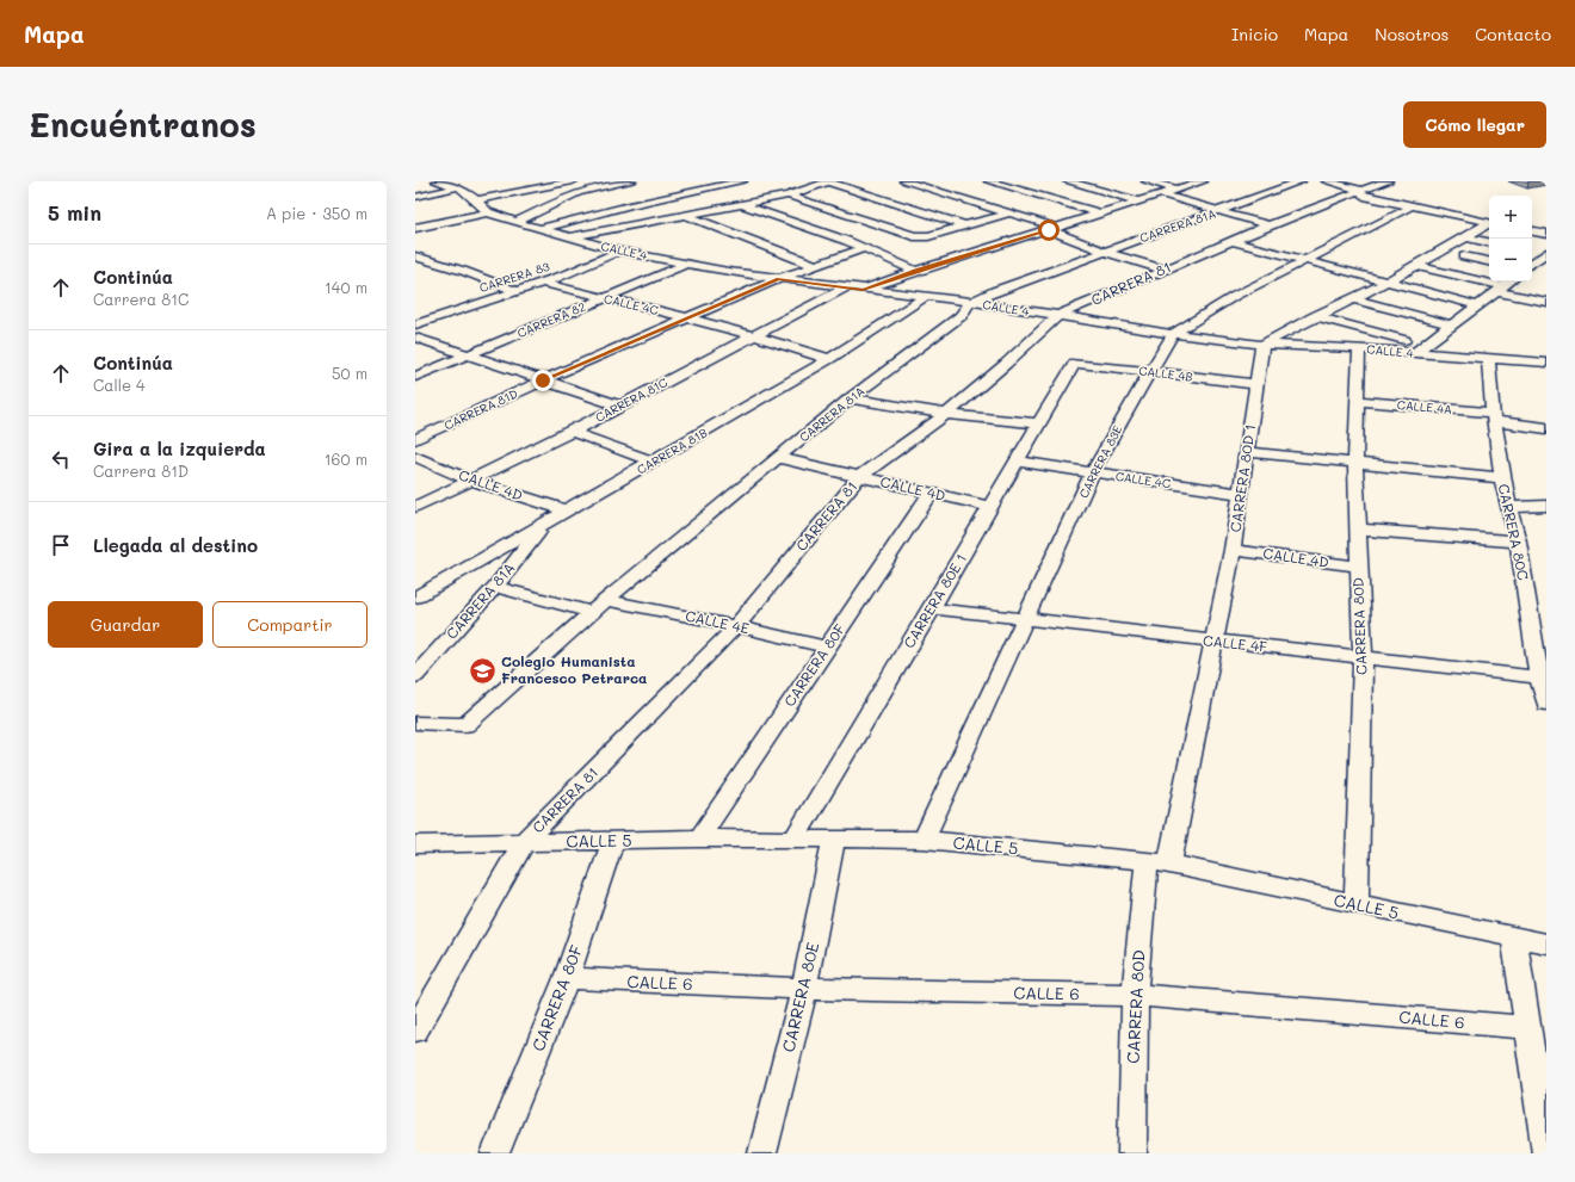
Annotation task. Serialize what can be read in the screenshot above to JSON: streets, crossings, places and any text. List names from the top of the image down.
{
  "streets": {
    "street": [
      "CARRERA 81A",
      "CALLE 4",
      "CARRERA 83",
      "CARRERA 81",
      "CALLE 4C",
      "CARRERA 82",
      "CALLE 4B",
      "CARRERA 81C",
      "CALLE 4A",
      "CARRERA 81D",
      "CARRERA 81B",
      "CARRERA 83E",
      "CARRERA 80D 1",
      "CALLE 4D",
      "CARRERA 80C",
      "CARRERA 80E 1",
      "CALLE 4E",
      "CARRERA 80D",
      "CALLE 4F",
      "CARRERA 80F",
      "CALLE 5",
      "CALLE 6",
      "CARRERA 80E"
    ]
  },
  "crossings": [
    ["CARRERA 81A", "CALLE 4"],
    ["CARRERA 81A", "CARRERA 81B"],
    ["CARRERA 81A", "CALLE 4D"],
    ["CARRERA 81A", "CALLE 4E"],
    ["CALLE 4", "CARRERA 83"],
    ["CALLE 4", "CARRERA 81"],
    ["CALLE 4", "CARRERA 82"],
    ["CALLE 4", "CARRERA 81C"],
    ["CALLE 4", "CARRERA 81D"],
    ["CALLE 4", "CARRERA 81B"],
    ["CALLE 4", "CARRERA 83E"],
    ["CALLE 4", "CARRERA 80D 1"],
    ["CALLE 4", "CARRERA 80C"],
    ["CALLE 4", "CARRERA 80D"],
    ["CARRERA 83", "CALLE 4C"],
    ["CARRERA 81", "CALLE 4D"],
    ["CARRERA 81", "CALLE 4E"],
    ["CARRERA 81", "CALLE 5"],
    ["CALLE 4C", "CARRERA 82"],
    ["CALLE 4C", "CARRERA 81C"],
    ["CALLE 4C", "CARRERA 81D"],
    ["CALLE 4C", "CARRERA 81B"],
    ["CALLE 4C", "CARRERA 83E"],
    ["CALLE 4C", "CARRERA 80D 1"],
    ["CALLE 4C", "CARRERA 80E 1"],
    ["CALLE 4B", "CARRERA 83E"],
    ["CALLE 4B", "CARRERA 80D 1"],
    ["CALLE 4B", "CARRERA 80E 1"],
    ["CARRERA 81C", "CALLE 4D"],
    ["CALLE 4A", "CARRERA 80C"],
    ["CALLE 4A", "CARRERA 80D"],
    ["CARRERA 81B", "CALLE 4D"],
    ["CARRERA 83E", "CALLE 4F"],
    ["CARRERA 83E", "CALLE 5"],
    ["CARRERA 80D 1", "CALLE 4D"],
    ["CARRERA 80D 1", "CARRERA 80D"],
    ["CARRERA 80D 1", "CALLE 4F"],
    ["CARRERA 80D 1", "CALLE 5"],
    ["CALLE 4D", "CARRERA 80E 1"],
    ["CALLE 4D", "CARRERA 80D"],
    ["CALLE 4D", "CARRERA 80F"],
    ["CARRERA 80C", "CALLE 4F"],
    ["CARRERA 80E 1", "CALLE 4F"],
    ["CARRERA 80E 1", "CALLE 5"],
    ["CALLE 4E", "CARRERA 80F"],
    ["CARRERA 80D", "CALLE 4F"],
    ["CARRERA 80D", "CALLE 5"],
    ["CARRERA 80D", "CALLE 6"],
    ["CARRERA 80F", "CALLE 5"],
    ["CARRERA 80F", "CALLE 6"],
    ["CALLE 5", "CARRERA 80E"],
    ["CALLE 6", "CARRERA 80E"]
  ],
  "places": {
    "school or university": ["Colegio Humanista Francesco Petrarca"]
  },
  "page": {
    "header": "Mapa",
    "nav": [
      "Inicio",
      "Mapa",
      "Nosotros",
      "Contacto"
    ],
    "buttons": [
      "Cómo llegar",
      ["Guardar", "Compartir"]
    ],
    "title": "Encuéntranos",
    "heading": ["5 min", "A pie · 350 m"],
    "map_buttons": ["+", "−"],
    "list": [
      ["Continúa", "Carrera 81C", "140 m"],
      ["Continúa", "Calle 4", "50 m"],
      ["Gira a la izquierda", "Carrera 81D", "160 m"],
      "Llegada al destino"
    ]
  }
}
